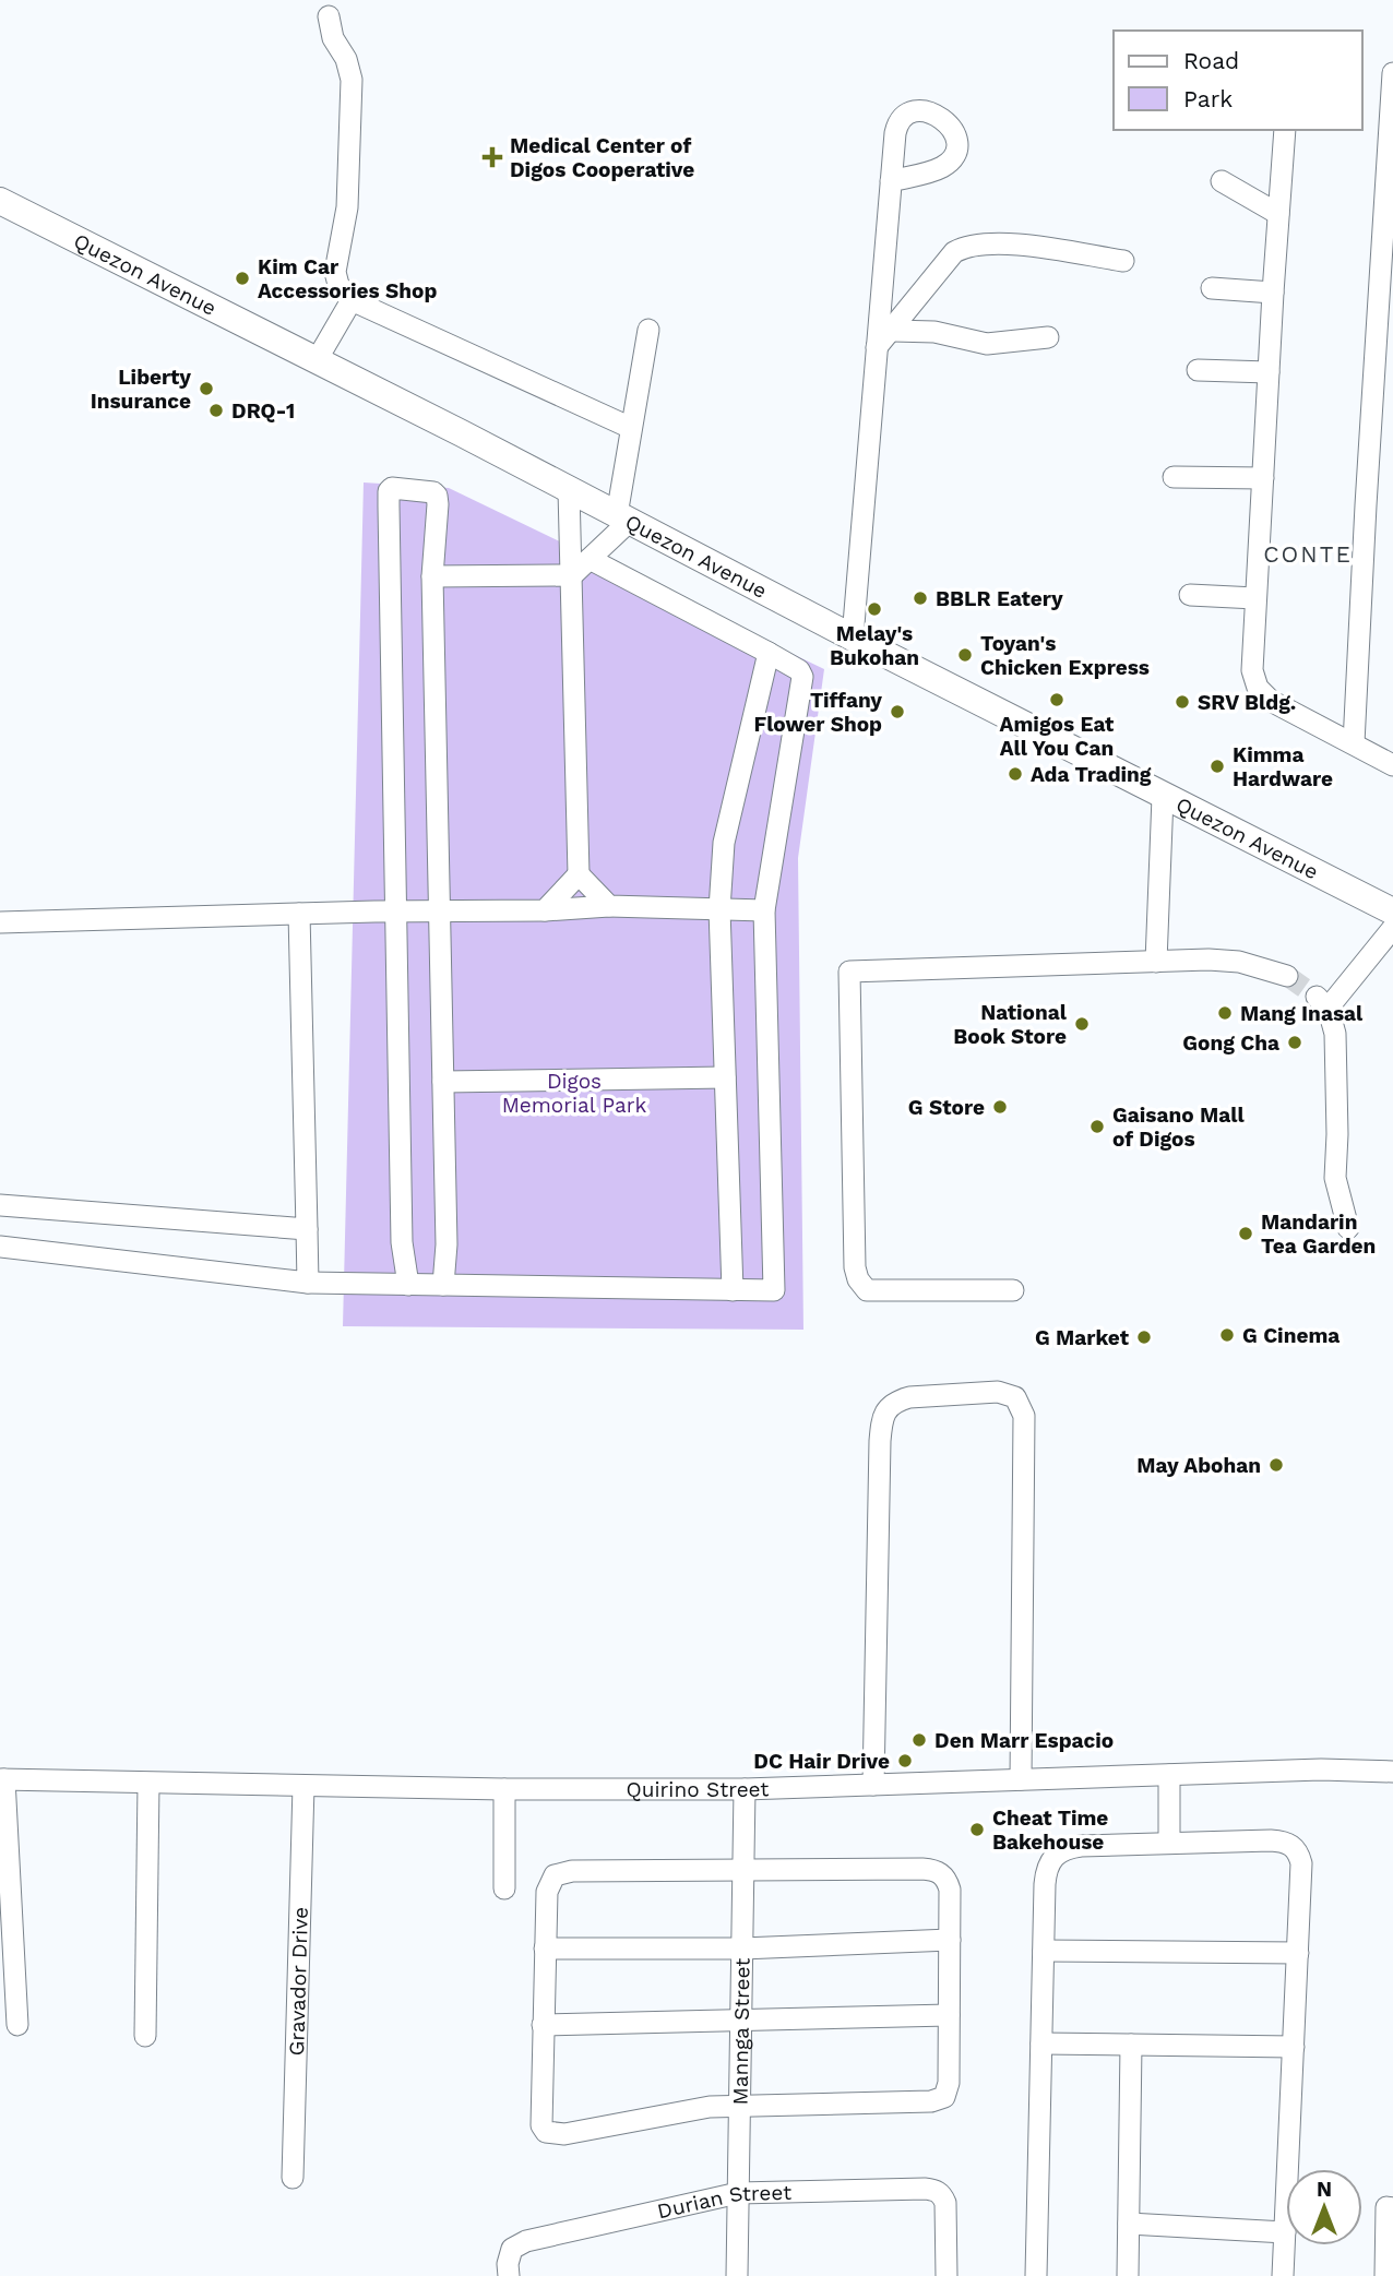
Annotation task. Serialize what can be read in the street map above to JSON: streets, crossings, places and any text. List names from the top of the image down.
{
  "streets": {
    "main road": ["Quezon Avenue"],
    "street": [
      "Quirino Street",
      "Gravador Drive",
      "Mannga Street",
      "Durian Street"
    ]
  },
  "crossings": [
    ["Quirino Street", "Gravador Drive"],
    ["Quirino Street", "Mannga Street"],
    ["Mannga Street", "Durian Street"]
  ],
  "districts": ["CONTE"],
  "parks": ["Digos Memorial Park"],
  "places": {
    "health": ["Medical Center of Digos Cooperative"],
    "other": [
      "Kim Car Accessories Shop",
      "Liberty Insurance",
      "DRQ-1",
      "BBLR Eatery",
      "Melay's Bukohan",
      "Toyan's Chicken Express",
      "Amigos Eat All You Can",
      "SRV Bldg.",
      "Tiffany Flower Shop",
      "Kimma Hardware",
      "Ada Trading",
      "Mang Inasal",
      "National Book Store",
      "Gong Cha",
      "G Store",
      "Gaisano Mall of Digos",
      "Mandarin Tea Garden",
      "G Cinema",
      "G Market",
      "May Abohan",
      "Den Marr Espacio",
      "DC Hair Drive",
      "Cheat Time Bakehouse"
    ]
  },
  "legend": ["Road", "Park"],
  "north": "top"
}
